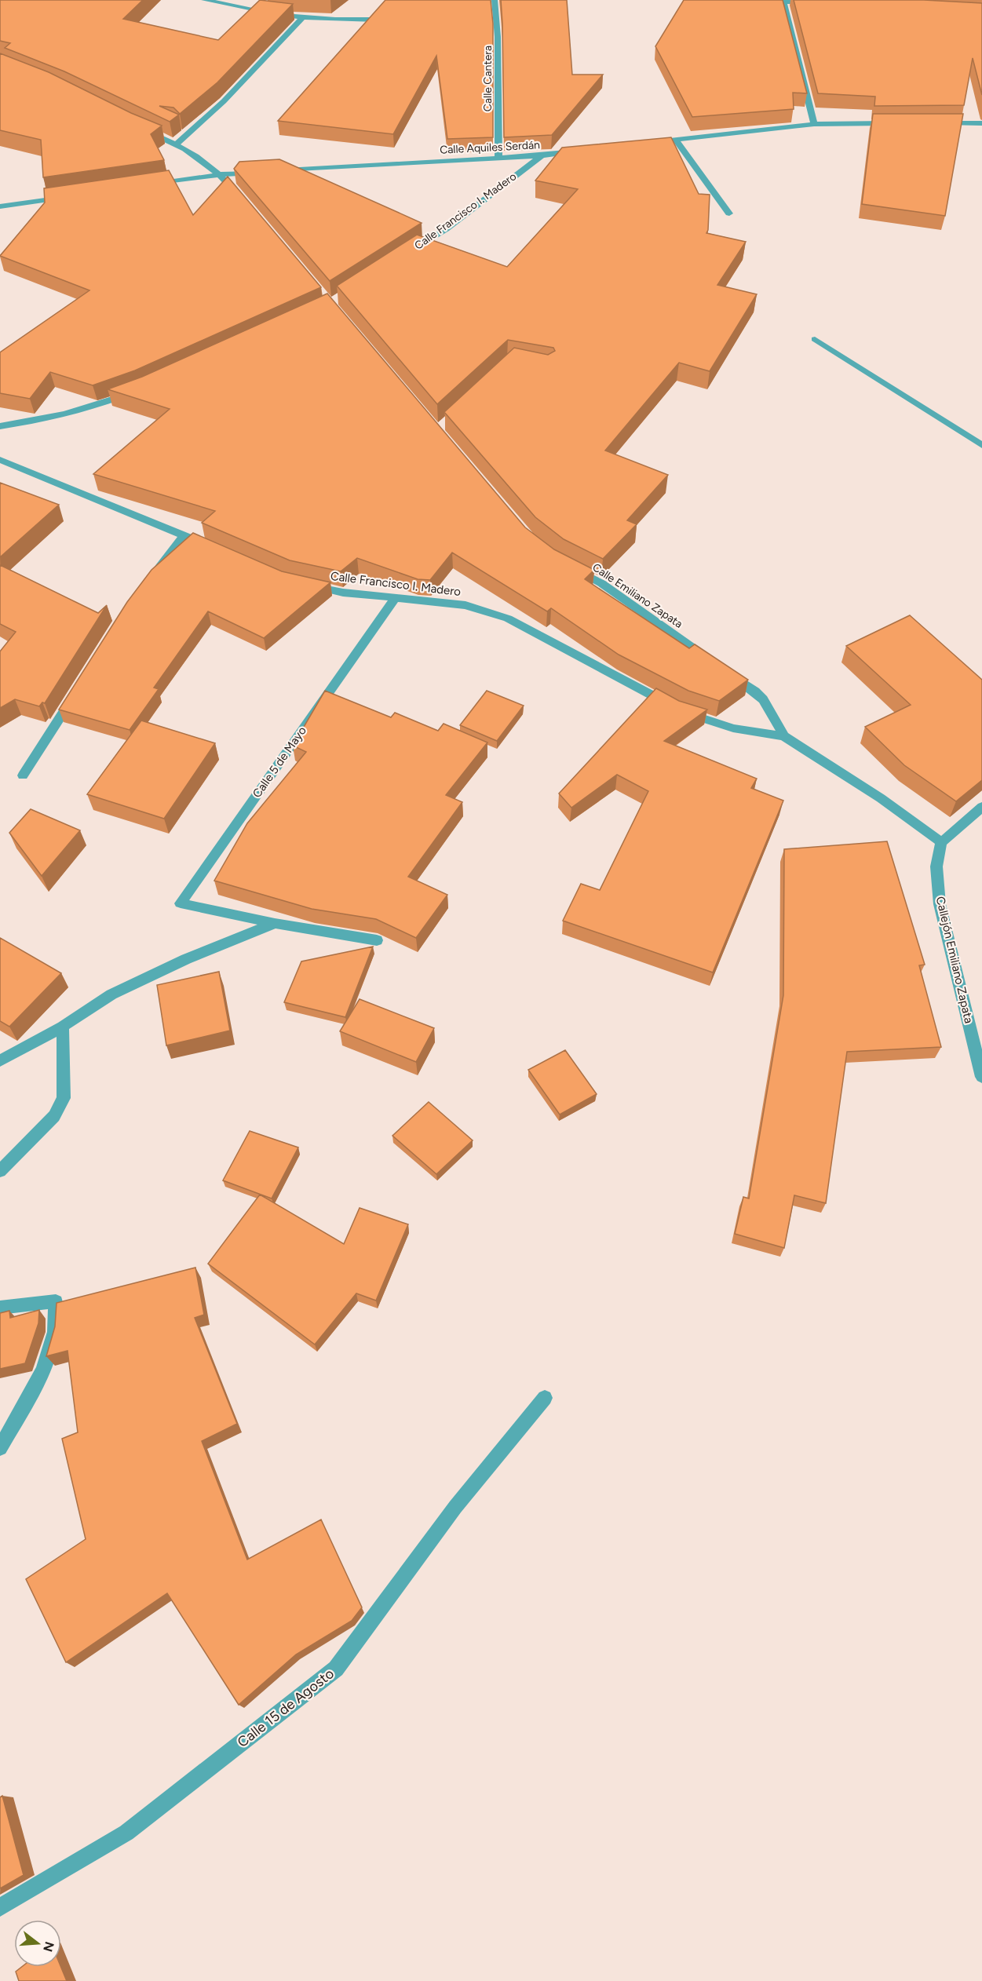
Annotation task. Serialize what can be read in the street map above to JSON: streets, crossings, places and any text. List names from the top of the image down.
{
  "streets": {
    "street": [
      "Calle Cantera",
      "Calle Aquiles Serdán",
      "Calle Francisco I. Madero",
      "Calle Emiliano Zapata",
      "Calle 5 de Mayo",
      "Callejón Emiliano Zapata",
      "Calle 15 de Agosto"
    ]
  },
  "crossings": [
    ["Calle Cantera", "Calle Aquiles Serdán"],
    ["Calle Aquiles Serdán", "Calle Francisco I. Madero"],
    ["Calle Francisco I. Madero", "Calle Emiliano Zapata"],
    ["Calle Francisco I. Madero", "Calle 5 de Mayo"],
    ["Calle Emiliano Zapata", "Callejón Emiliano Zapata"]
  ],
  "north": "right"
}
